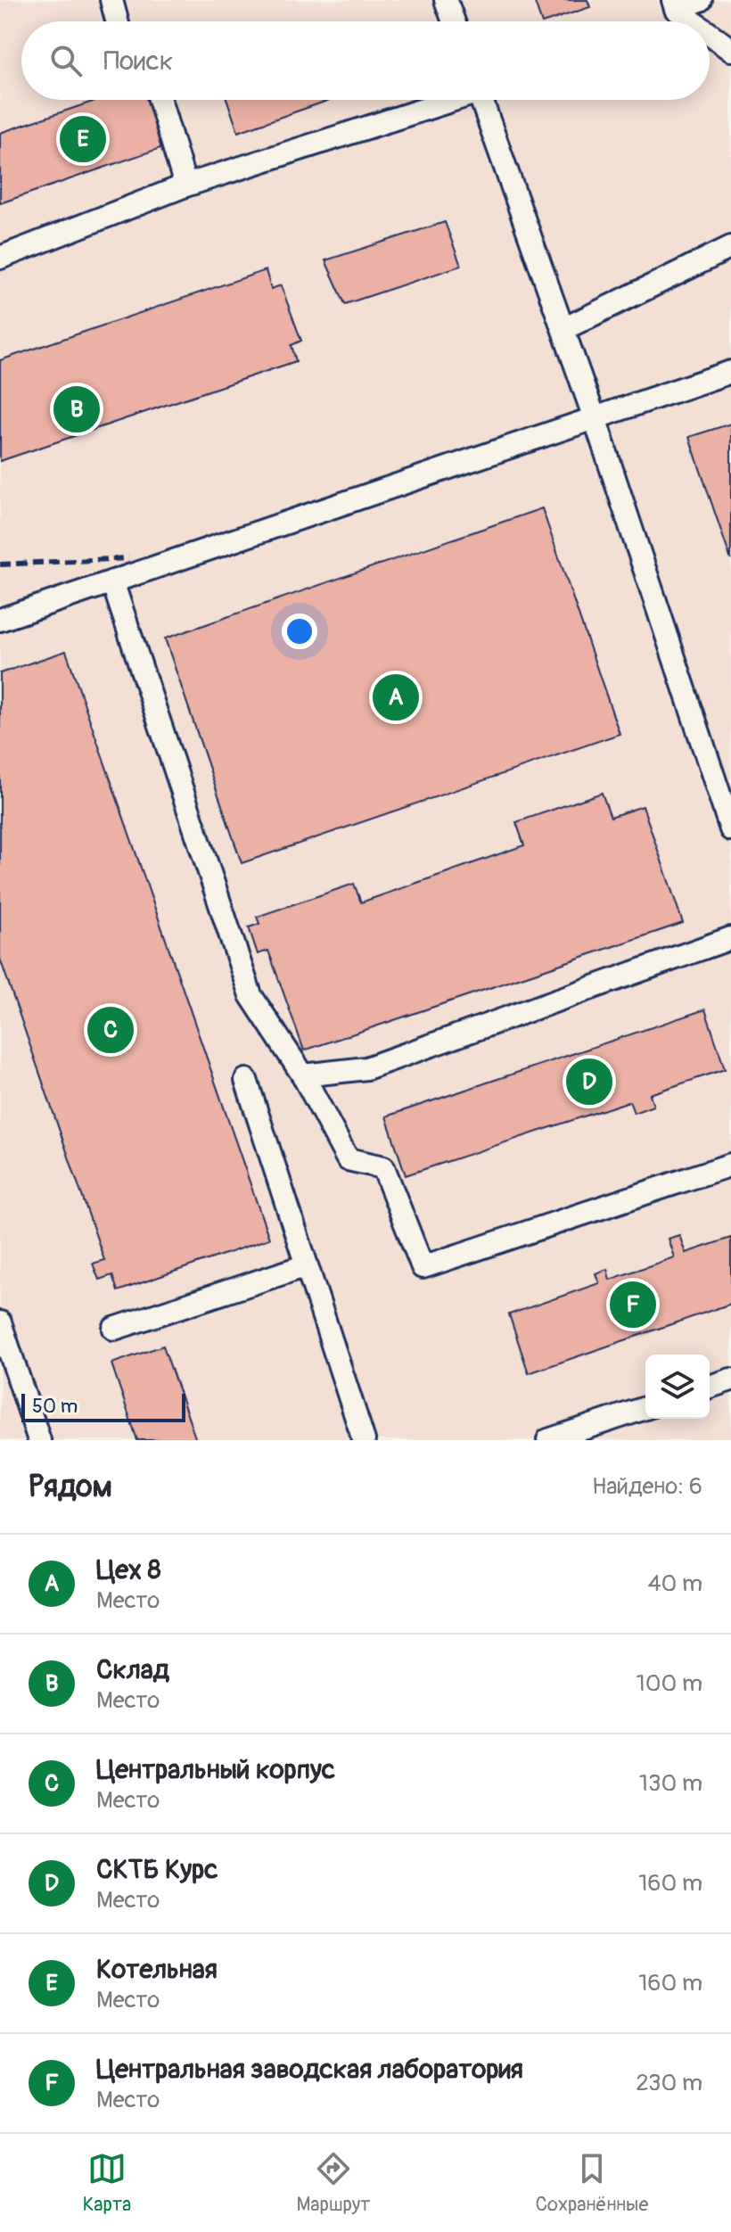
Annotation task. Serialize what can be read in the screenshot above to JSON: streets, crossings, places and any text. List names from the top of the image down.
{
  "scale_bar": "50 m",
  "page": {
    "search": "Поиск",
    "pins": [
      "E",
      "B",
      "A",
      "C",
      "D",
      "F"
    ],
    "scale": "50 m",
    "heading": ["Рядом", "Найдено: 6"],
    "list": [
      {
        "mark": "A",
        "name": "Цех 8",
        "note": "Место",
        "value": "40 m"
      },
      {
        "mark": "B",
        "name": "Склад",
        "note": "Место",
        "value": "100 m"
      },
      {
        "mark": "C",
        "name": "Центральный корпус",
        "note": "Место",
        "value": "130 m"
      },
      {
        "mark": "D",
        "name": "СКТБ Курс",
        "note": "Место",
        "value": "160 m"
      },
      {
        "mark": "E",
        "name": "Котельная",
        "note": "Место",
        "value": "160 m"
      },
      {
        "mark": "F",
        "name": "Центральная заводская лаборатория",
        "note": "Место",
        "value": "230 m"
      }
    ],
    "nav": ["Карта", "Маршрут", "Сохранённые"]
  }
}
